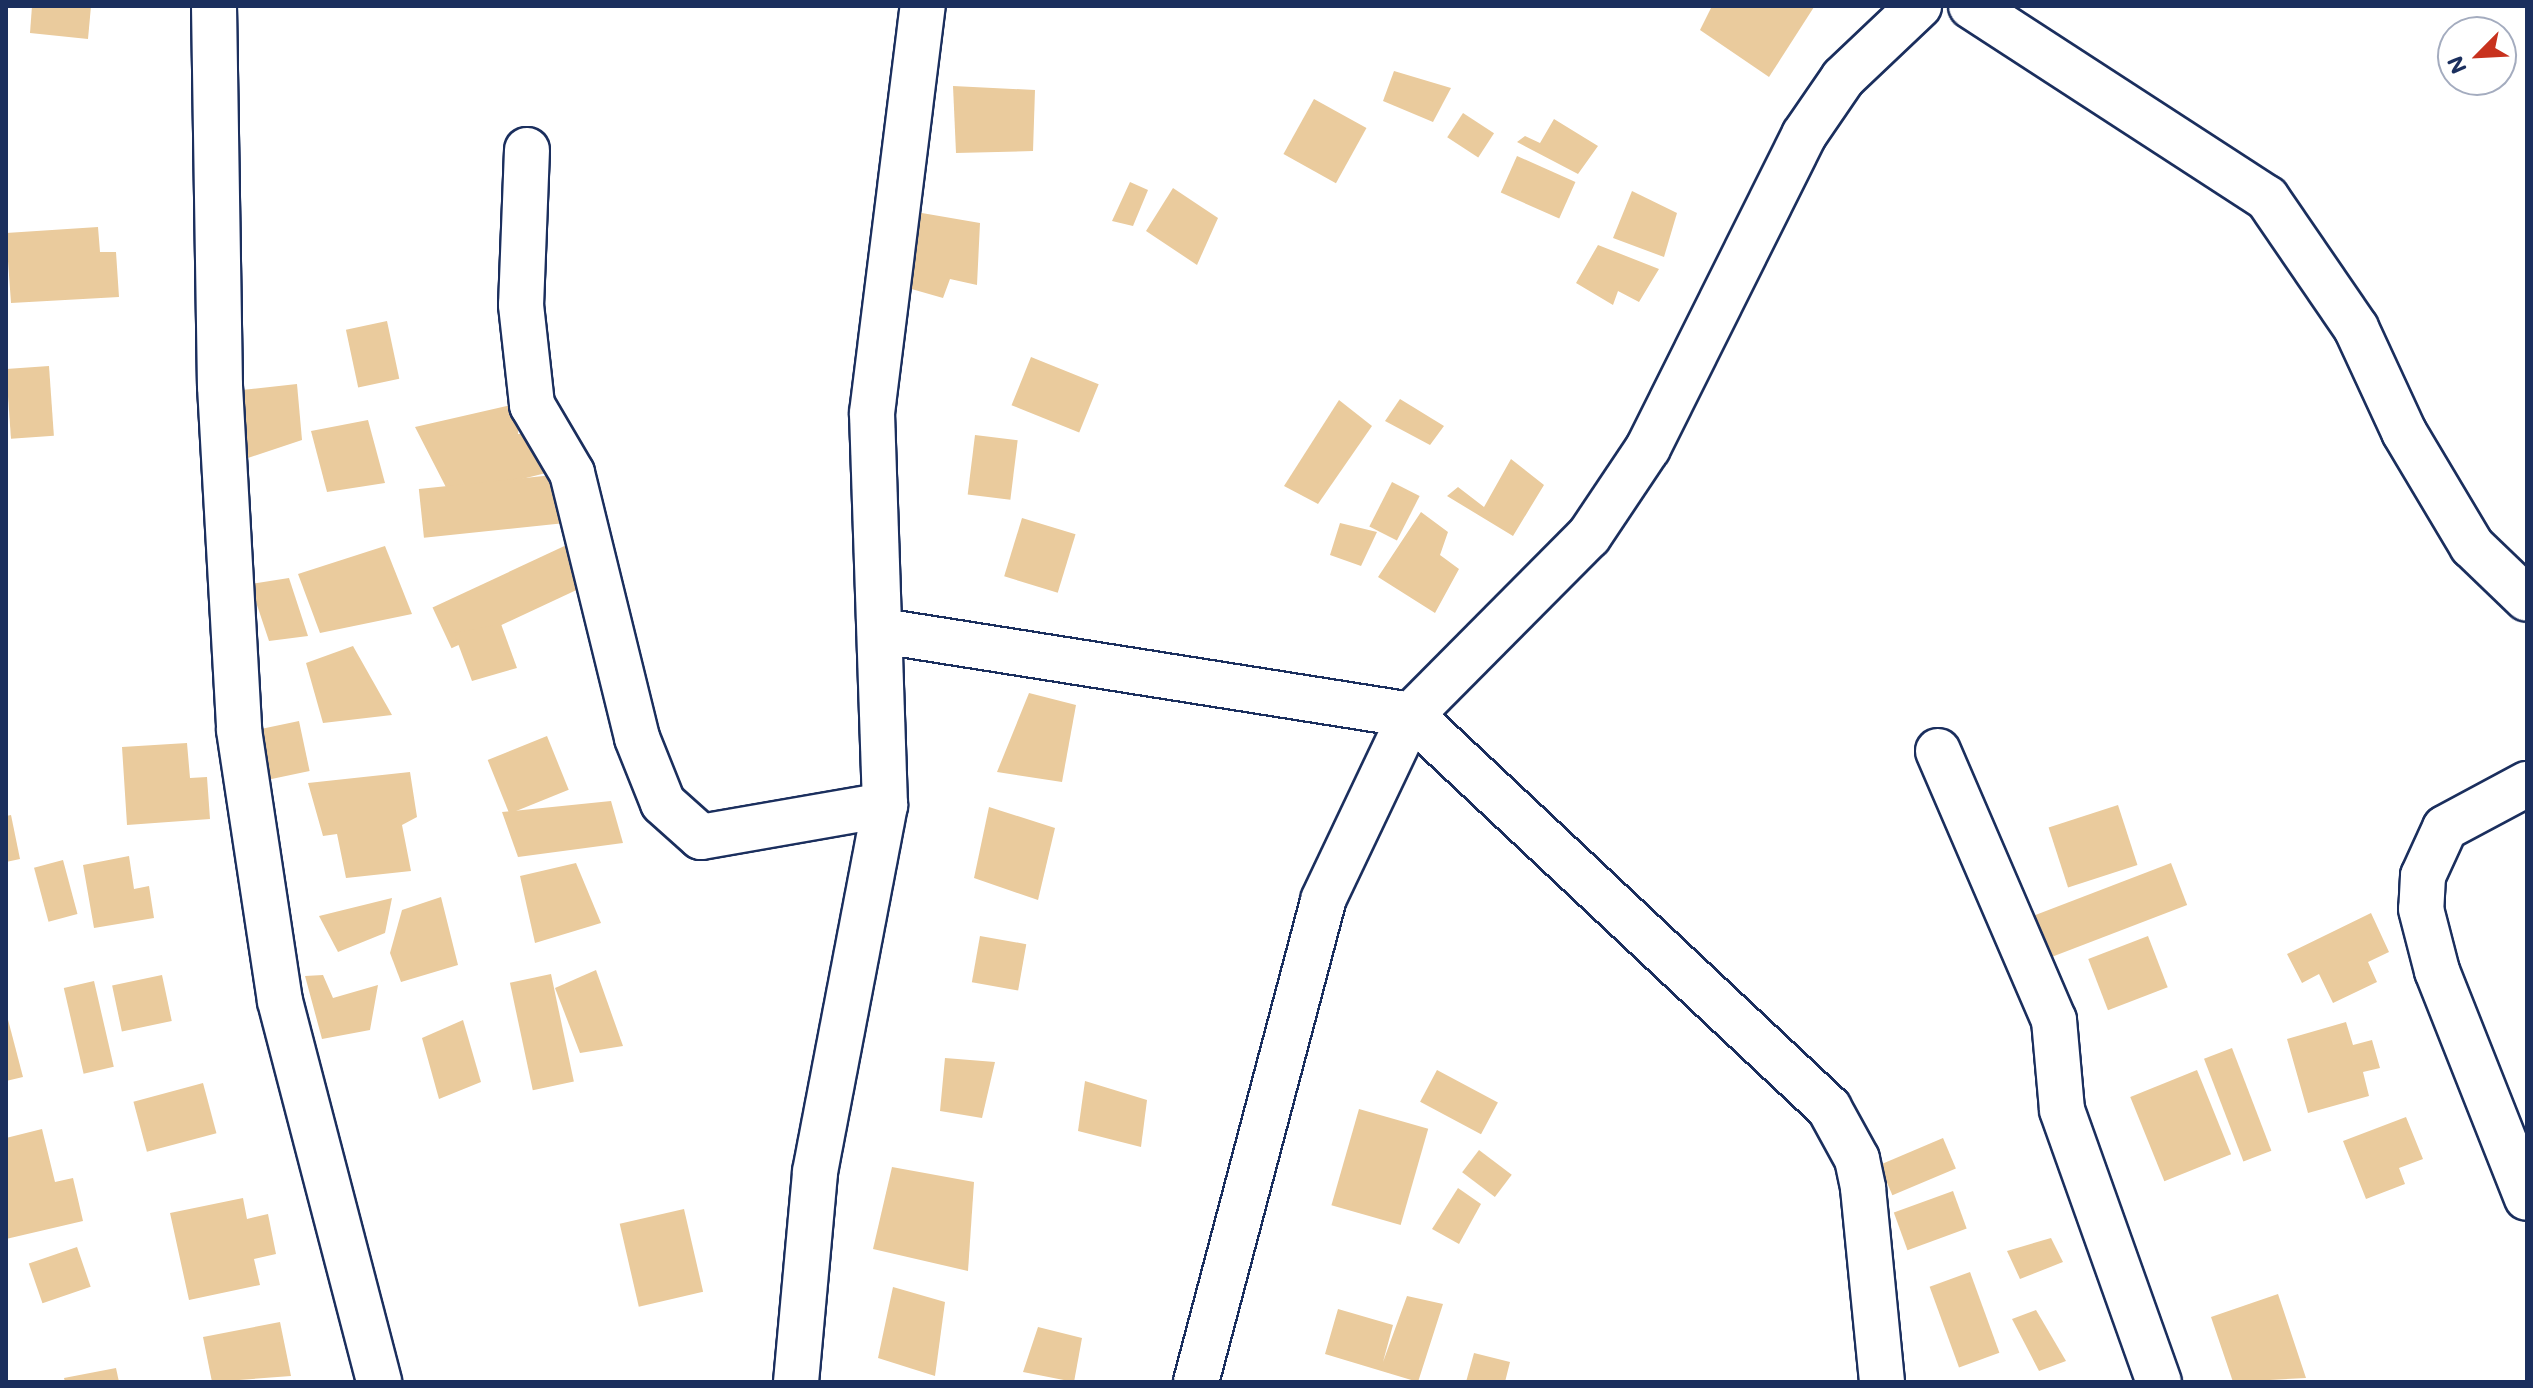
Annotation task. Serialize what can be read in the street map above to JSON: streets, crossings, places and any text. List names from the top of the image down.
{
  "north": "bottom left"
}
